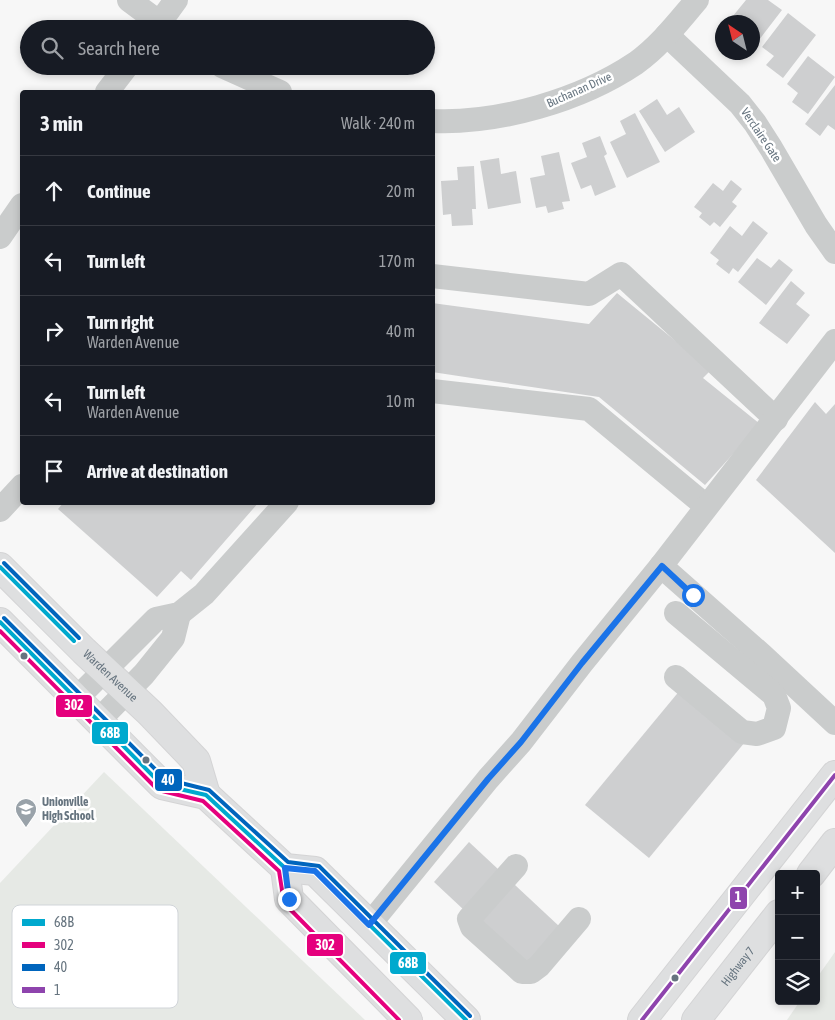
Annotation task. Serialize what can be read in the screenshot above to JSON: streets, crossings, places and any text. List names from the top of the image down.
{
  "streets": {
    "main road": ["Warden Avenue", "Highway 7"],
    "street": ["Buchanan Drive", "Verclaire Gate"]
  },
  "crossings": [
    ["Buchanan Drive", "Verclaire Gate"]
  ],
  "places": {
    "school or university": ["Unionville High School"]
  },
  "lines": [
    "transit line 40",
    "transit line 68B",
    "transit line 302",
    "transit line 1"
  ],
  "legend": [
    "68B",
    "302",
    "40",
    "1"
  ],
  "north": "top left",
  "page": {
    "search": "Search here",
    "heading": ["3 min", "Walk · 240 m"],
    "list": [
      ["Continue", "20 m"],
      ["Turn left", "170 m"],
      ["Turn right", "Warden Avenue", "40 m"],
      ["Turn left", "Warden Avenue", "10 m"],
      "Arrive at destination"
    ],
    "map_buttons": ["+", "−"]
  }
}
